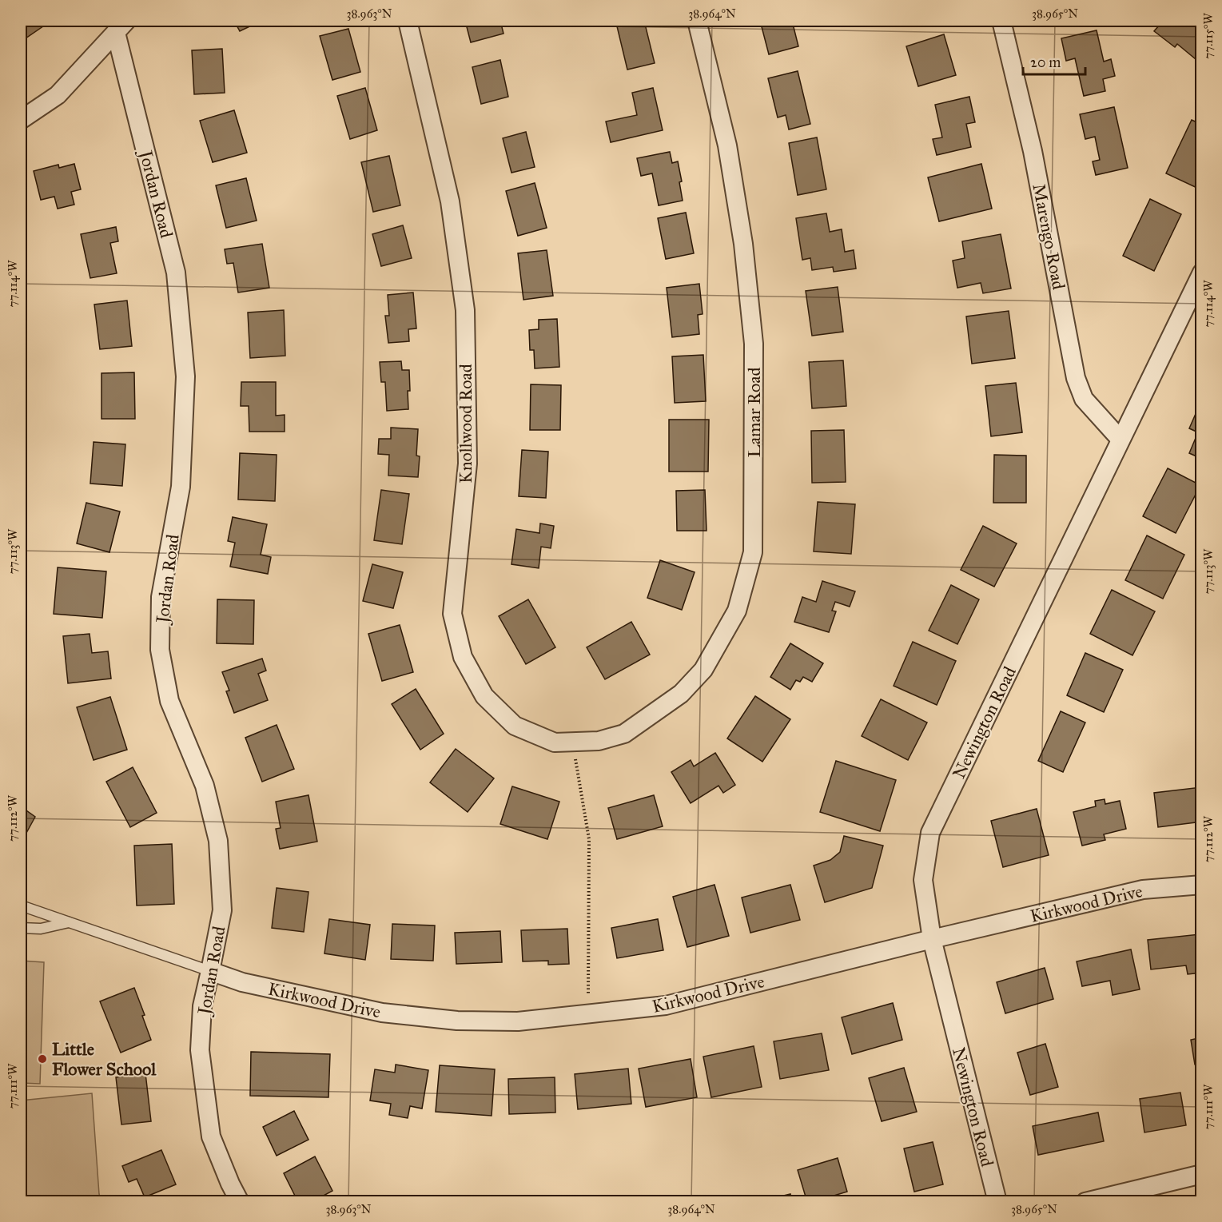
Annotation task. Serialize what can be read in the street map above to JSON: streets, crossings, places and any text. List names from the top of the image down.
{
  "streets": {
    "street": [
      "Jordan Road",
      "Marengo Road",
      "Lamar Road",
      "Knollwood Road",
      "Newington Road",
      "Kirkwood Drive"
    ]
  },
  "crossings": [
    ["Jordan Road", "Kirkwood Drive"],
    ["Marengo Road", "Newington Road"],
    ["Lamar Road", "Knollwood Road"],
    ["Newington Road", "Kirkwood Drive"]
  ],
  "places": ["Little Flower School"],
  "scale_bar": "20 m",
  "coordinates": [
    "38.963°N",
    "38.964°N",
    "38.965°N",
    "77.115°W",
    "77.114°W",
    "77.113°W",
    "77.112°W",
    "77.111°W"
  ]
}
